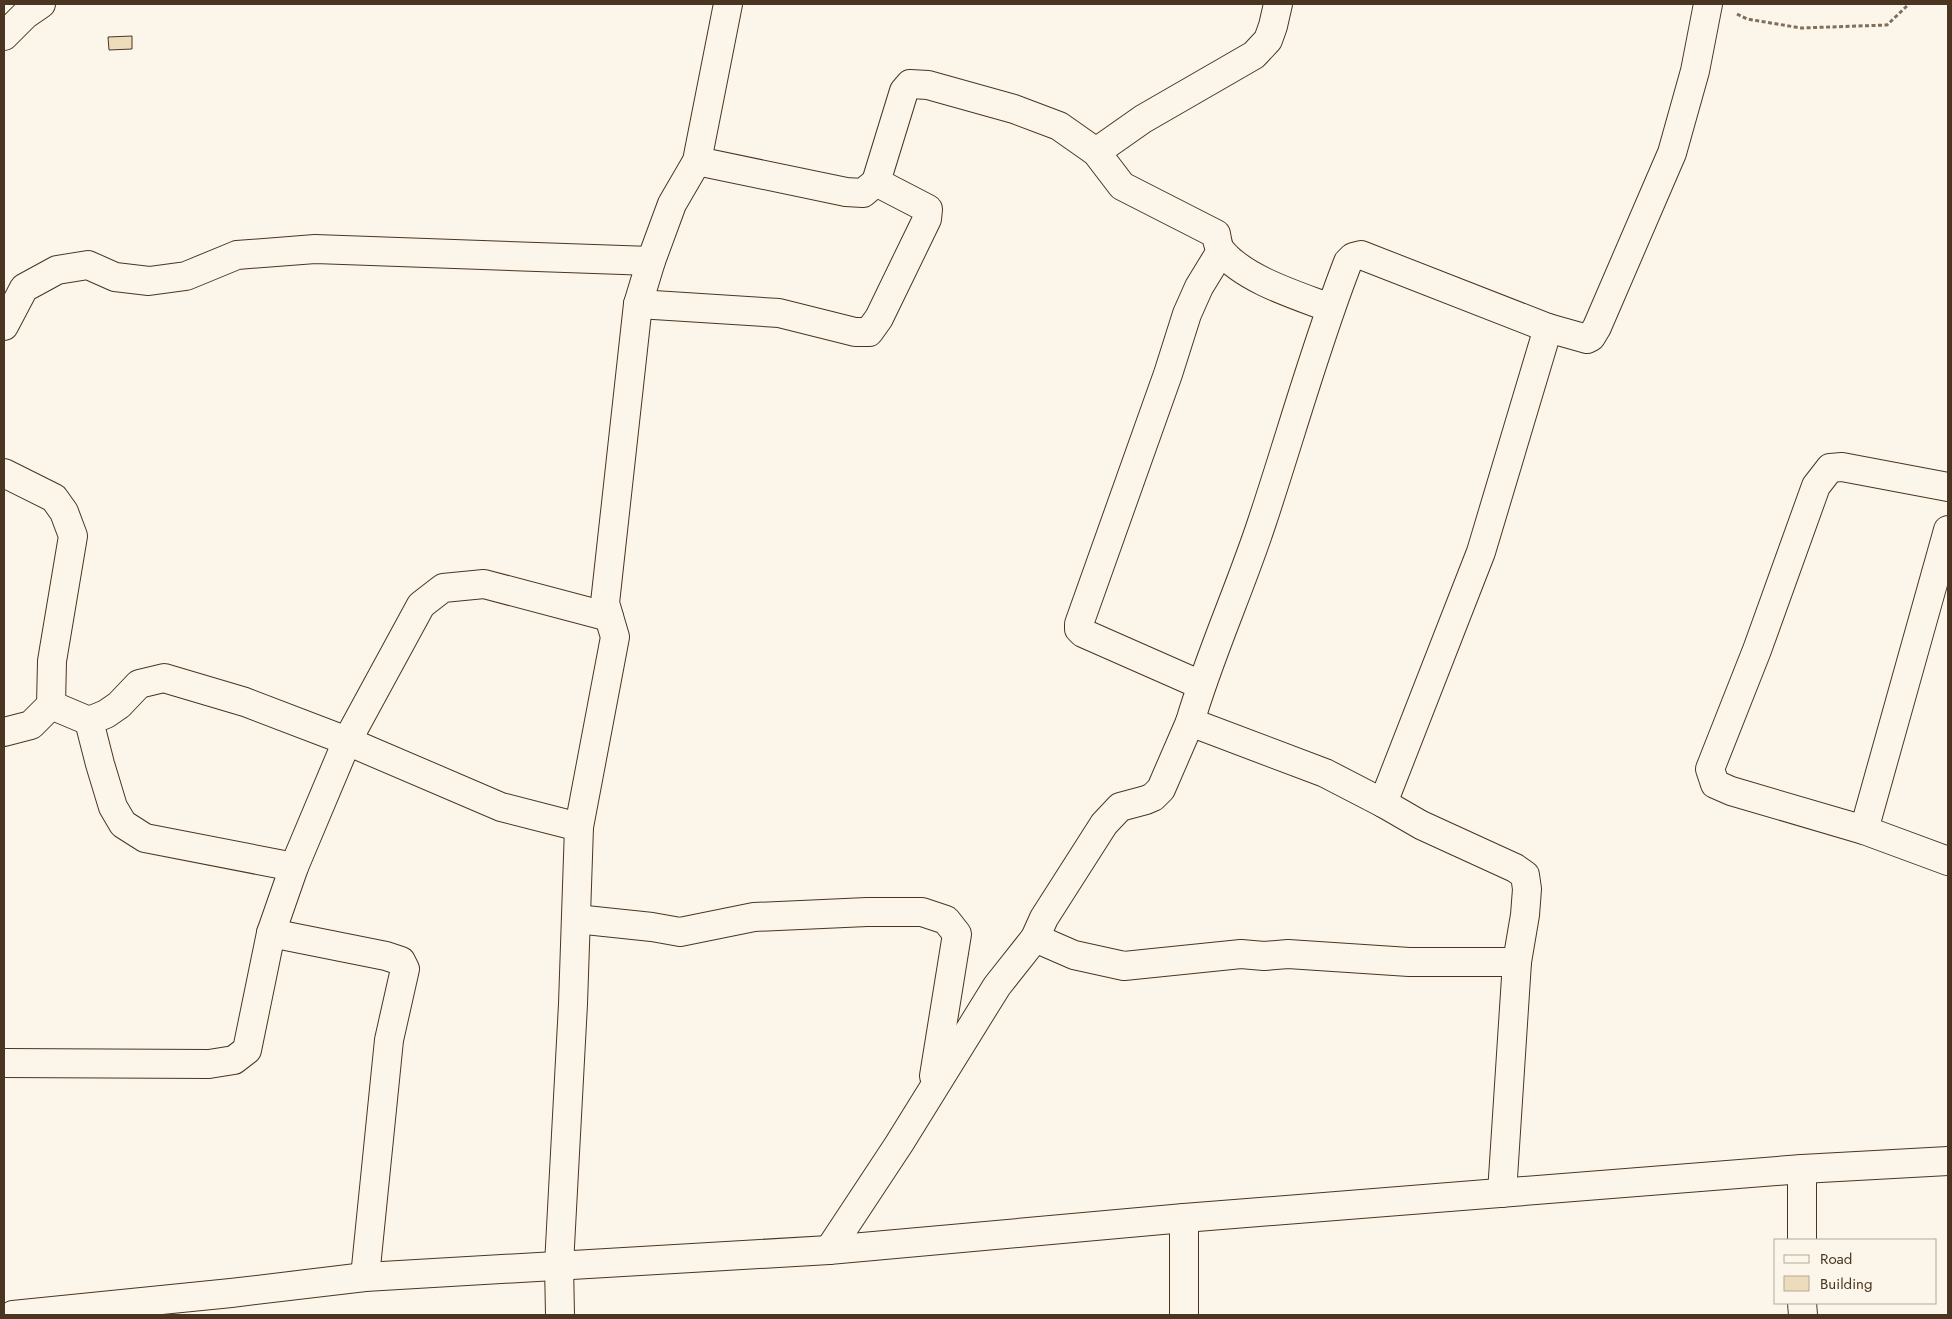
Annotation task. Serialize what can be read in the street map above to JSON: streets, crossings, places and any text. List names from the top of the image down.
{
  "legend": ["Road", "Building"]
}
